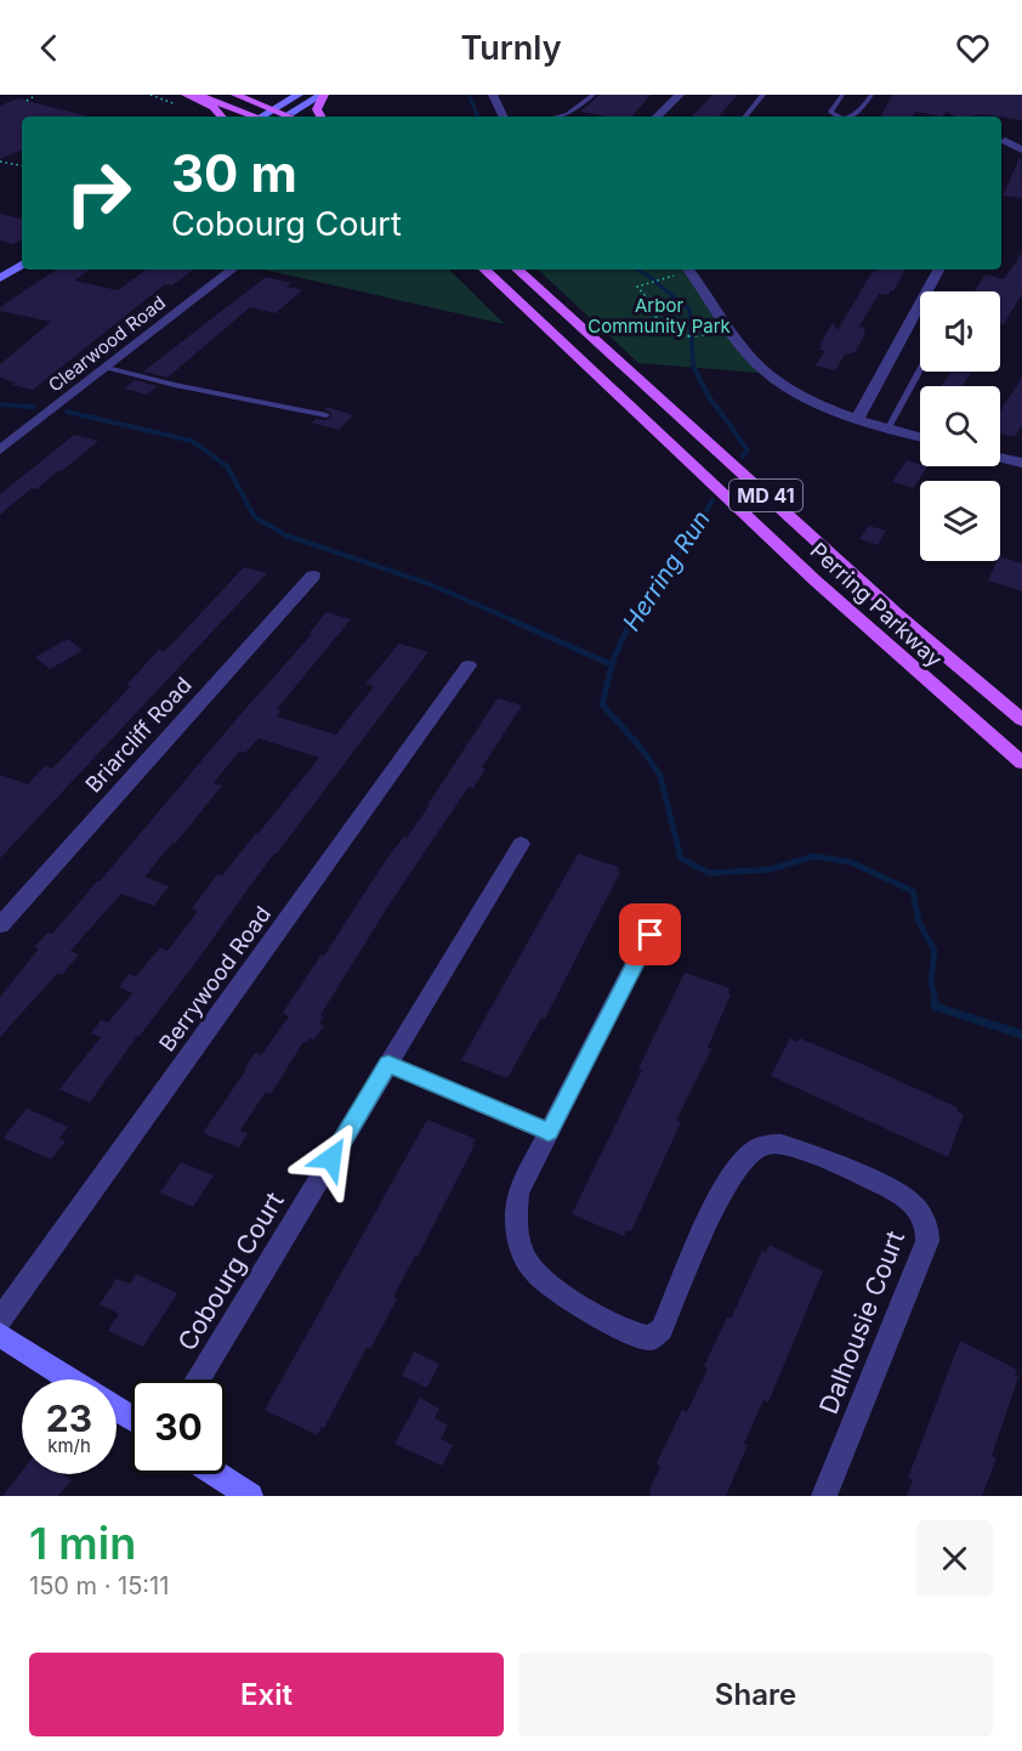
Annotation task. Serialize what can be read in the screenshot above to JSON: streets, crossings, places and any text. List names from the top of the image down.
{
  "streets": {
    "main road": ["MD 41", "Perring Parkway"],
    "street": [
      "Clearwood Road",
      "Briarcliff Road",
      "Berrywood Road",
      "Cobourg Court",
      "Dalhousie Court"
    ]
  },
  "water": ["Herring Run"],
  "parks": ["Arbor Community Park"],
  "page": {
    "header": "Turnly",
    "turn": ["30 m", "Cobourg Court"],
    "speed": "23 km/h",
    "limit": "30",
    "heading": ["1 min", "150 m · 15:11"],
    "buttons": ["Exit", "Share"]
  }
}
